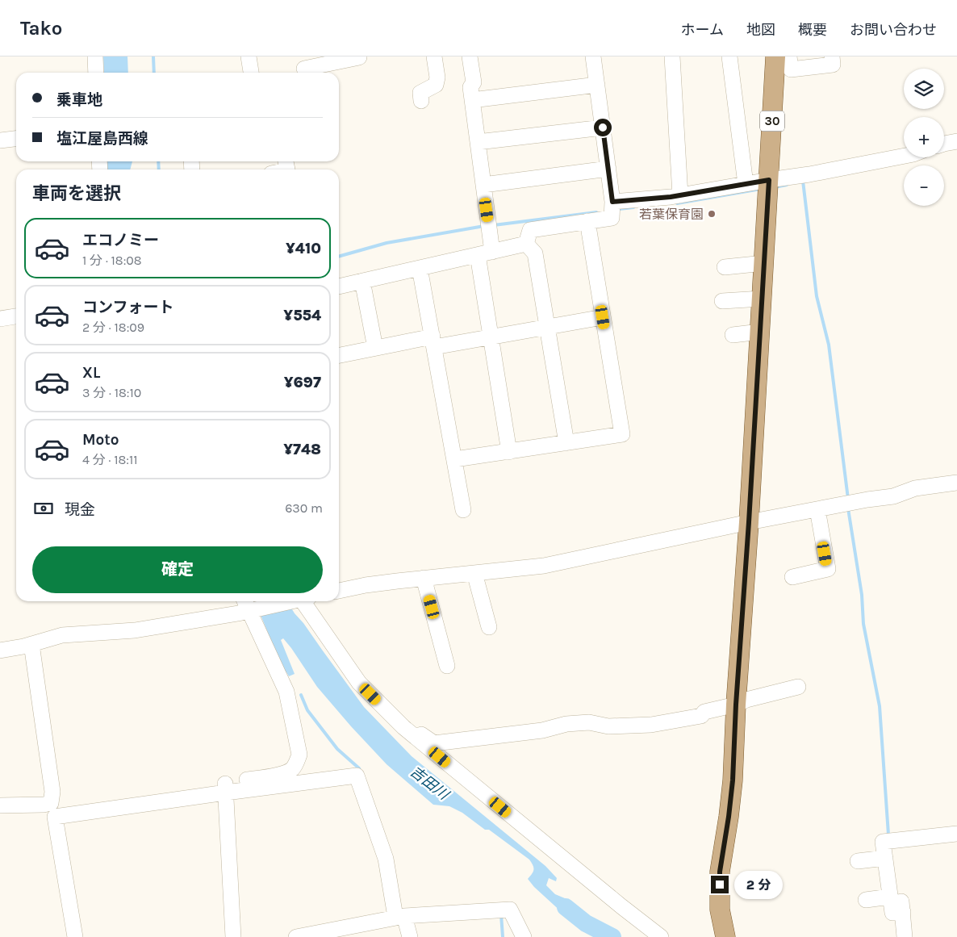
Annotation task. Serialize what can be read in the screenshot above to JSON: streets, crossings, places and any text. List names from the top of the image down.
{
  "streets": {
    "main road": ["30"]
  },
  "water": ["吉田川"],
  "places": ["若葉保育園"],
  "page": {
    "header": "Tako",
    "nav": [
      "ホーム",
      "地図",
      "概要",
      "お問い合わせ"
    ],
    "map_buttons": ["+", "−"],
    "banner": ["乗車地", "塩江屋島西線"],
    "heading": "車両を選択",
    "list": [
      {
        "name": "エコノミー",
        "note": "1 分 · 18:08",
        "value": "¥410"
      },
      {
        "name": "コンフォート",
        "note": "2 分 · 18:09",
        "value": "¥554"
      },
      {
        "name": "XL",
        "note": "3 分 · 18:10",
        "value": "¥697"
      },
      {
        "name": "Moto",
        "note": "4 分 · 18:11",
        "value": "¥748"
      }
    ],
    "pay": ["現金", "630 m"],
    "buttons": "確定",
    "bubble": "2 分"
  }
}
